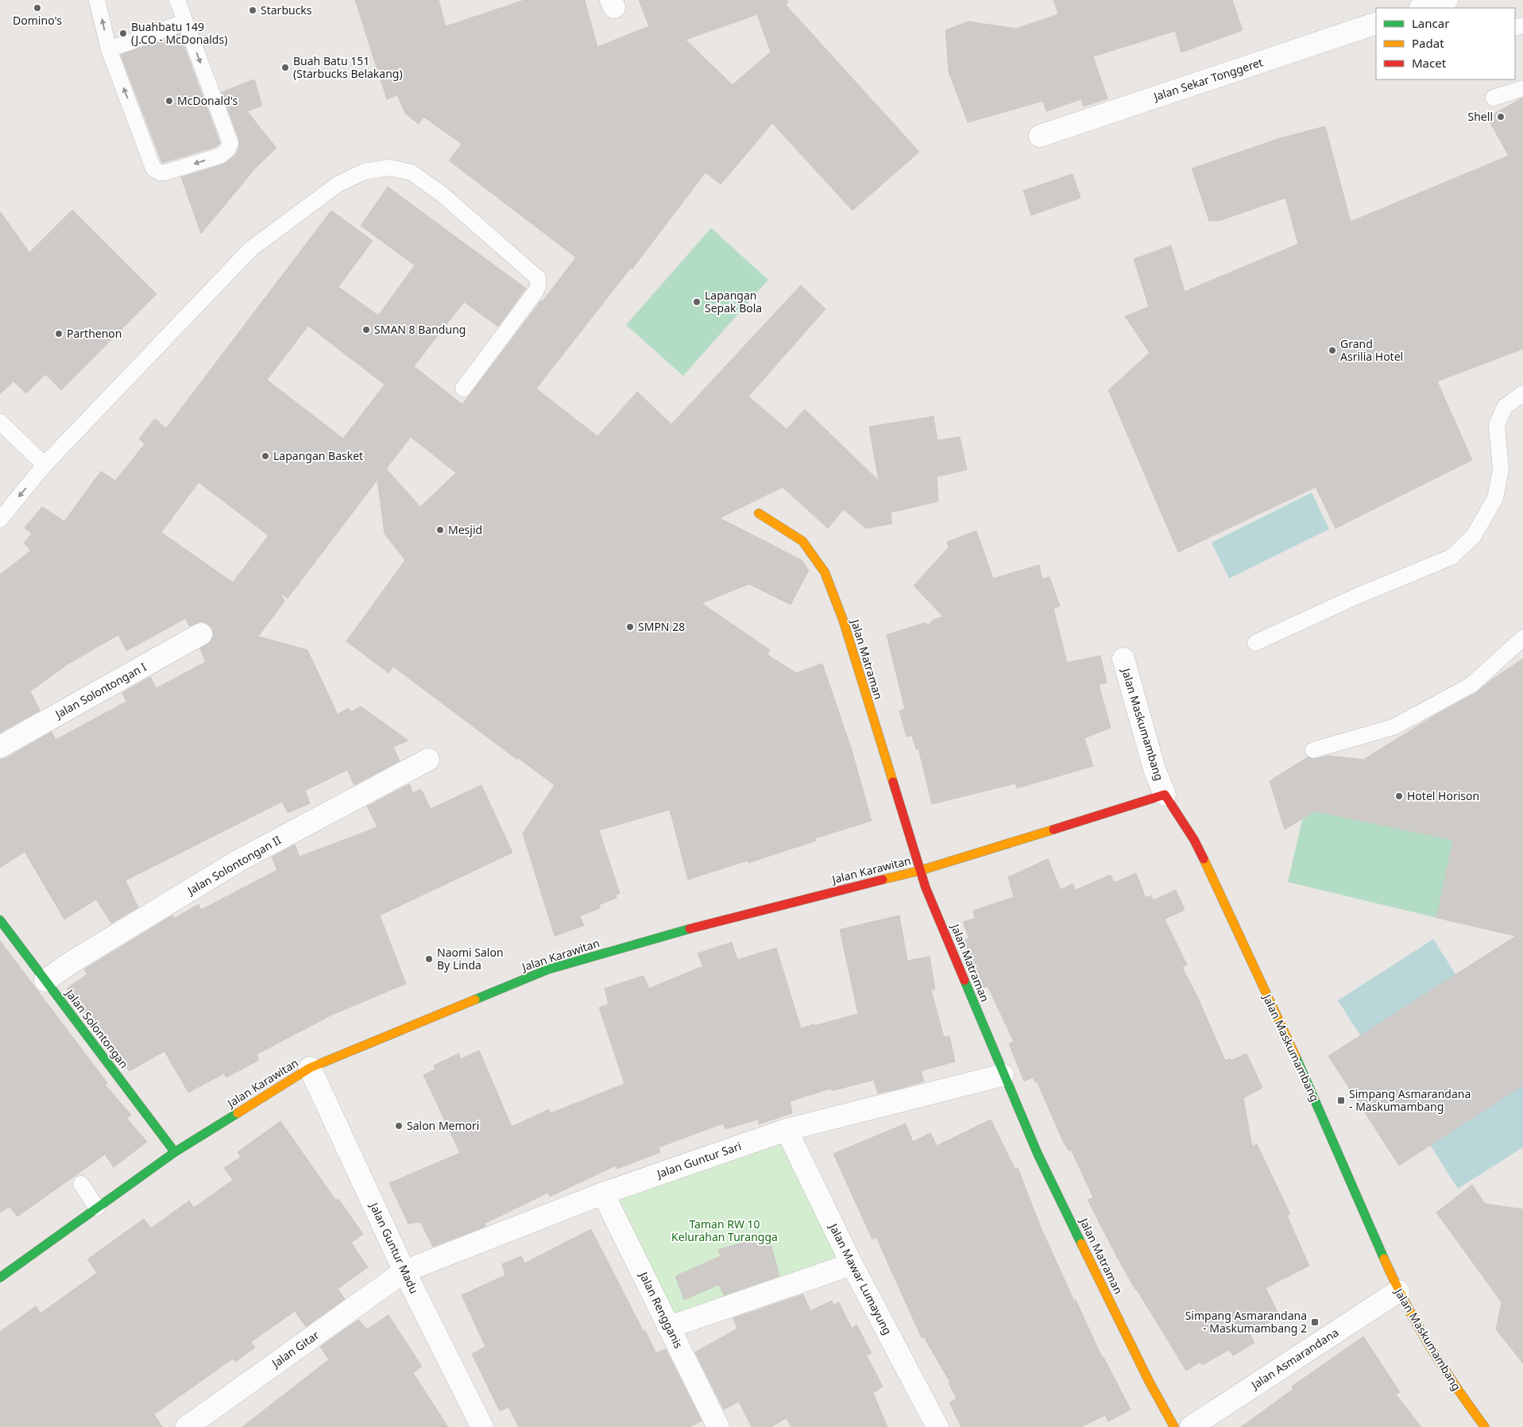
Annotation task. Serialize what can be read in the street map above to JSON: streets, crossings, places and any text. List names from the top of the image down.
{
  "streets": {
    "street": [
      "Jalan Sekar Tonggeret",
      "Jalan Matraman",
      "Jalan Solontongan I",
      "Jalan Maskumambang",
      "Jalan Solontongan II",
      "Jalan Karawitan",
      "Jalan Solontongan",
      "Jalan Guntur Sari",
      "Jalan Guntur Madu",
      "Jalan Mawar Lumayung",
      "Jalan Rengganis",
      "Jalan Gitar",
      "Jalan Asmarandana"
    ]
  },
  "crossings": [
    ["Jalan Matraman", "Jalan Karawitan"],
    ["Jalan Matraman", "Jalan Guntur Sari"],
    ["Jalan Maskumambang", "Jalan Karawitan"],
    ["Jalan Maskumambang", "Jalan Asmarandana"],
    ["Jalan Solontongan II", "Jalan Solontongan"],
    ["Jalan Karawitan", "Jalan Solontongan"],
    ["Jalan Karawitan", "Jalan Guntur Madu"],
    ["Jalan Guntur Sari", "Jalan Guntur Madu"],
    ["Jalan Guntur Sari", "Jalan Mawar Lumayung"],
    ["Jalan Guntur Sari", "Jalan Rengganis"],
    ["Jalan Guntur Sari", "Jalan Gitar"],
    ["Jalan Guntur Madu", "Jalan Gitar"]
  ],
  "parks": ["Taman RW 10 Kelurahan Turangga"],
  "places": {
    "other": [
      "Domino's",
      "Starbucks",
      "Buahbatu 149 (J.CO - McDonalds)",
      "Buah Batu 151 (Starbucks Belakang)",
      "McDonald's",
      "Shell",
      "Lapangan Sepak Bola",
      "SMAN 8 Bandung",
      "Parthenon",
      "Grand Asrilia Hotel",
      "Lapangan Basket",
      "Mesjid",
      "SMPN 28",
      "Hotel Horison",
      "Naomi Salon By Linda",
      "Salon Memori"
    ],
    "transit": ["Simpang Asmarandana - Maskumambang", "Simpang Asmarandana - Maskumambang 2"]
  },
  "legend": ["Lancar", "Padat", "Macet"]
}
